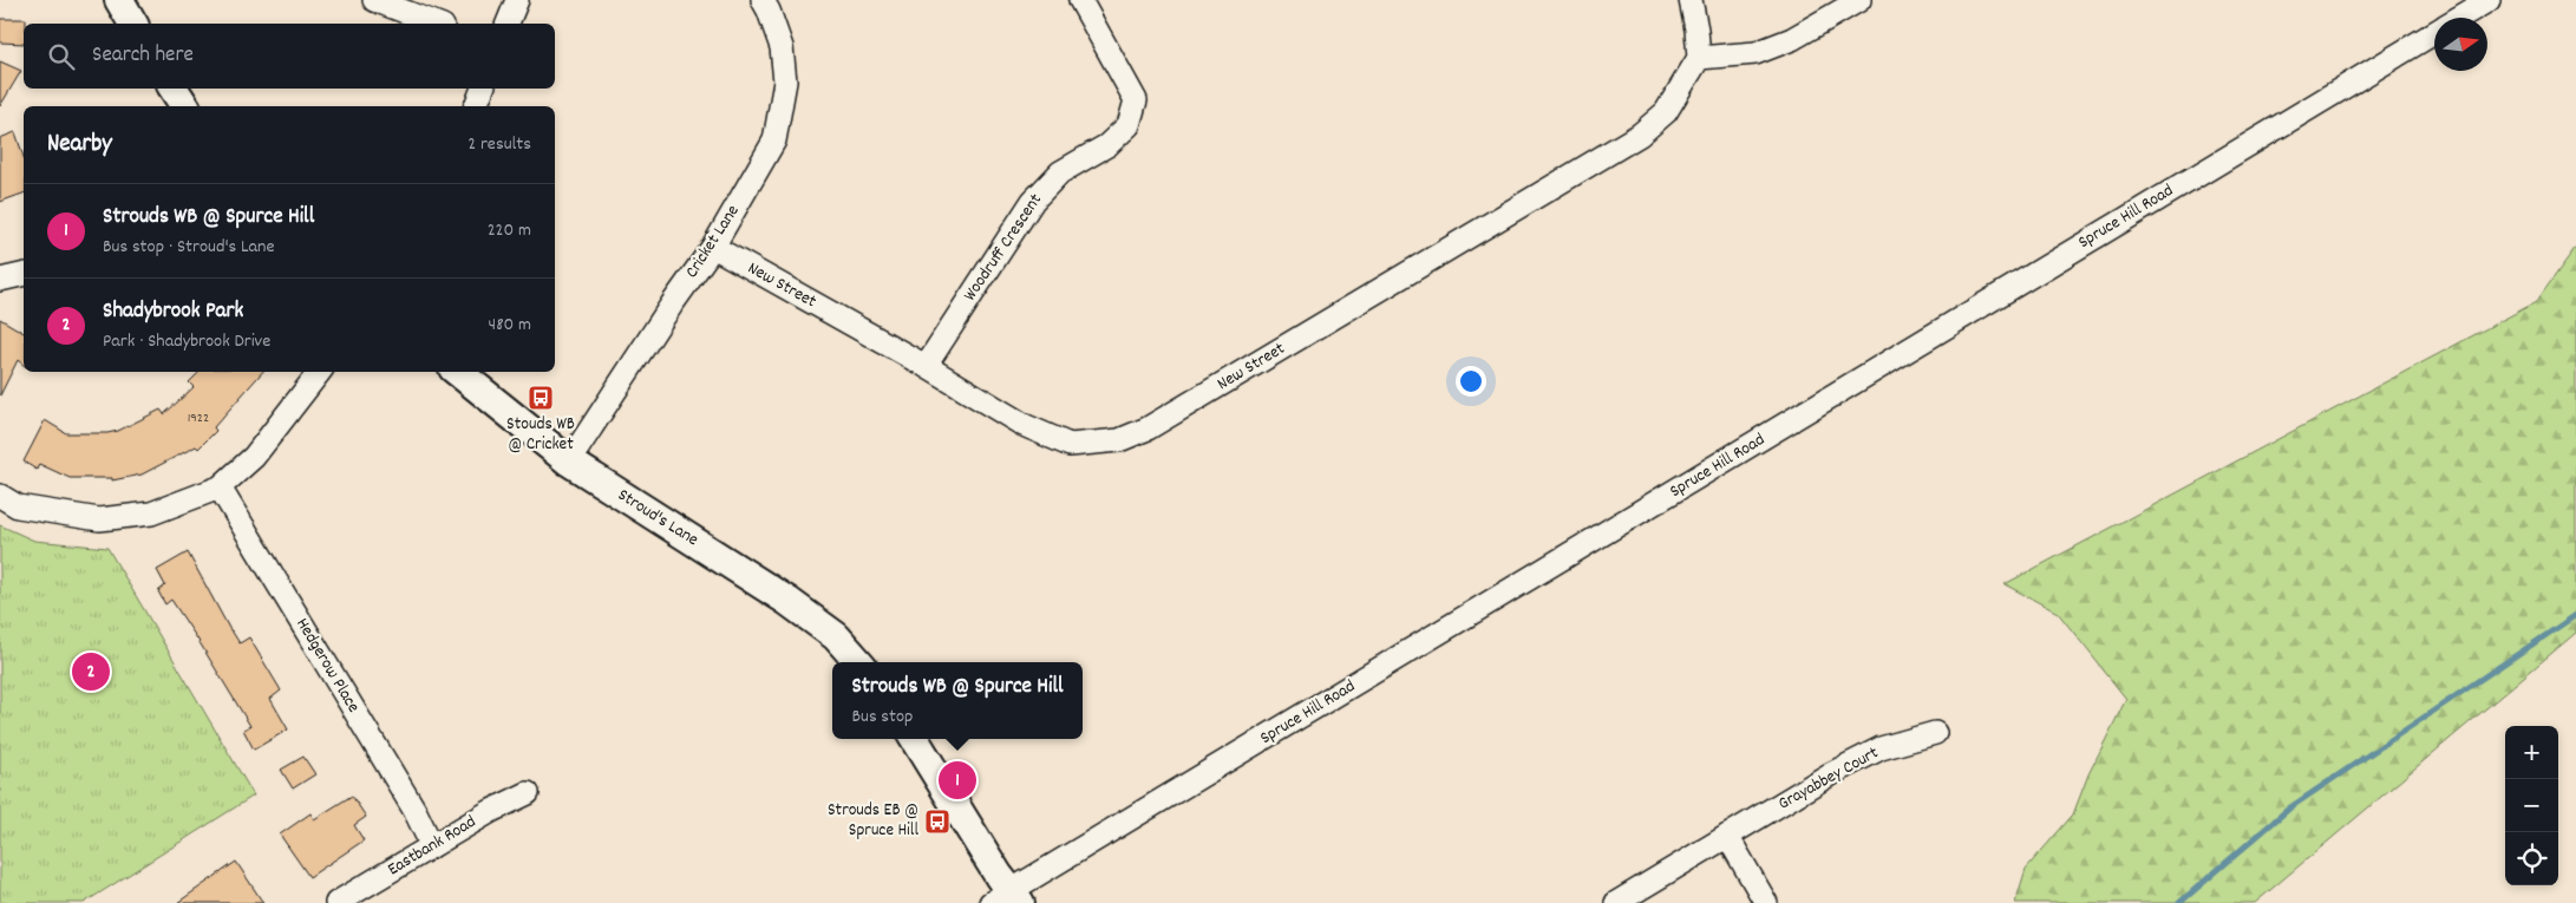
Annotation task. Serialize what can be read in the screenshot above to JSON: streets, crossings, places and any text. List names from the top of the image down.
{
  "streets": {
    "street": [
      "Spruce Hill Road",
      "Cricket Lane",
      "Woodruff Crescent",
      "New Street",
      "Stroud's Lane",
      "Hedgerow Place",
      "Grayabbey Court",
      "Eastbank Road"
    ]
  },
  "crossings": [
    ["Cricket Lane", "New Street"],
    ["Cricket Lane", "Stroud's Lane"],
    ["Woodruff Crescent", "New Street"],
    ["Hedgerow Place", "Eastbank Road"]
  ],
  "places": {
    "bus stop": ["Stouds WB @ Cricket", "Strouds EB @ Spruce Hill"]
  },
  "house_numbers": ["1922"],
  "north": "right",
  "page": {
    "search": "Search here",
    "heading": ["Nearby", "2 results"],
    "list": [
      {
        "mark": "1",
        "name": "Strouds WB @ Spurce Hill",
        "note": "Bus stop · Stroud's Lane",
        "value": "220 m"
      },
      {
        "mark": "2",
        "name": "Shadybrook Park",
        "note": "Park · Shadybrook Drive",
        "value": "480 m"
      }
    ],
    "pins": ["2", "1"],
    "popup": ["Strouds WB @ Spurce Hill", "Bus stop"],
    "map_buttons": ["+", "−"]
  }
}
